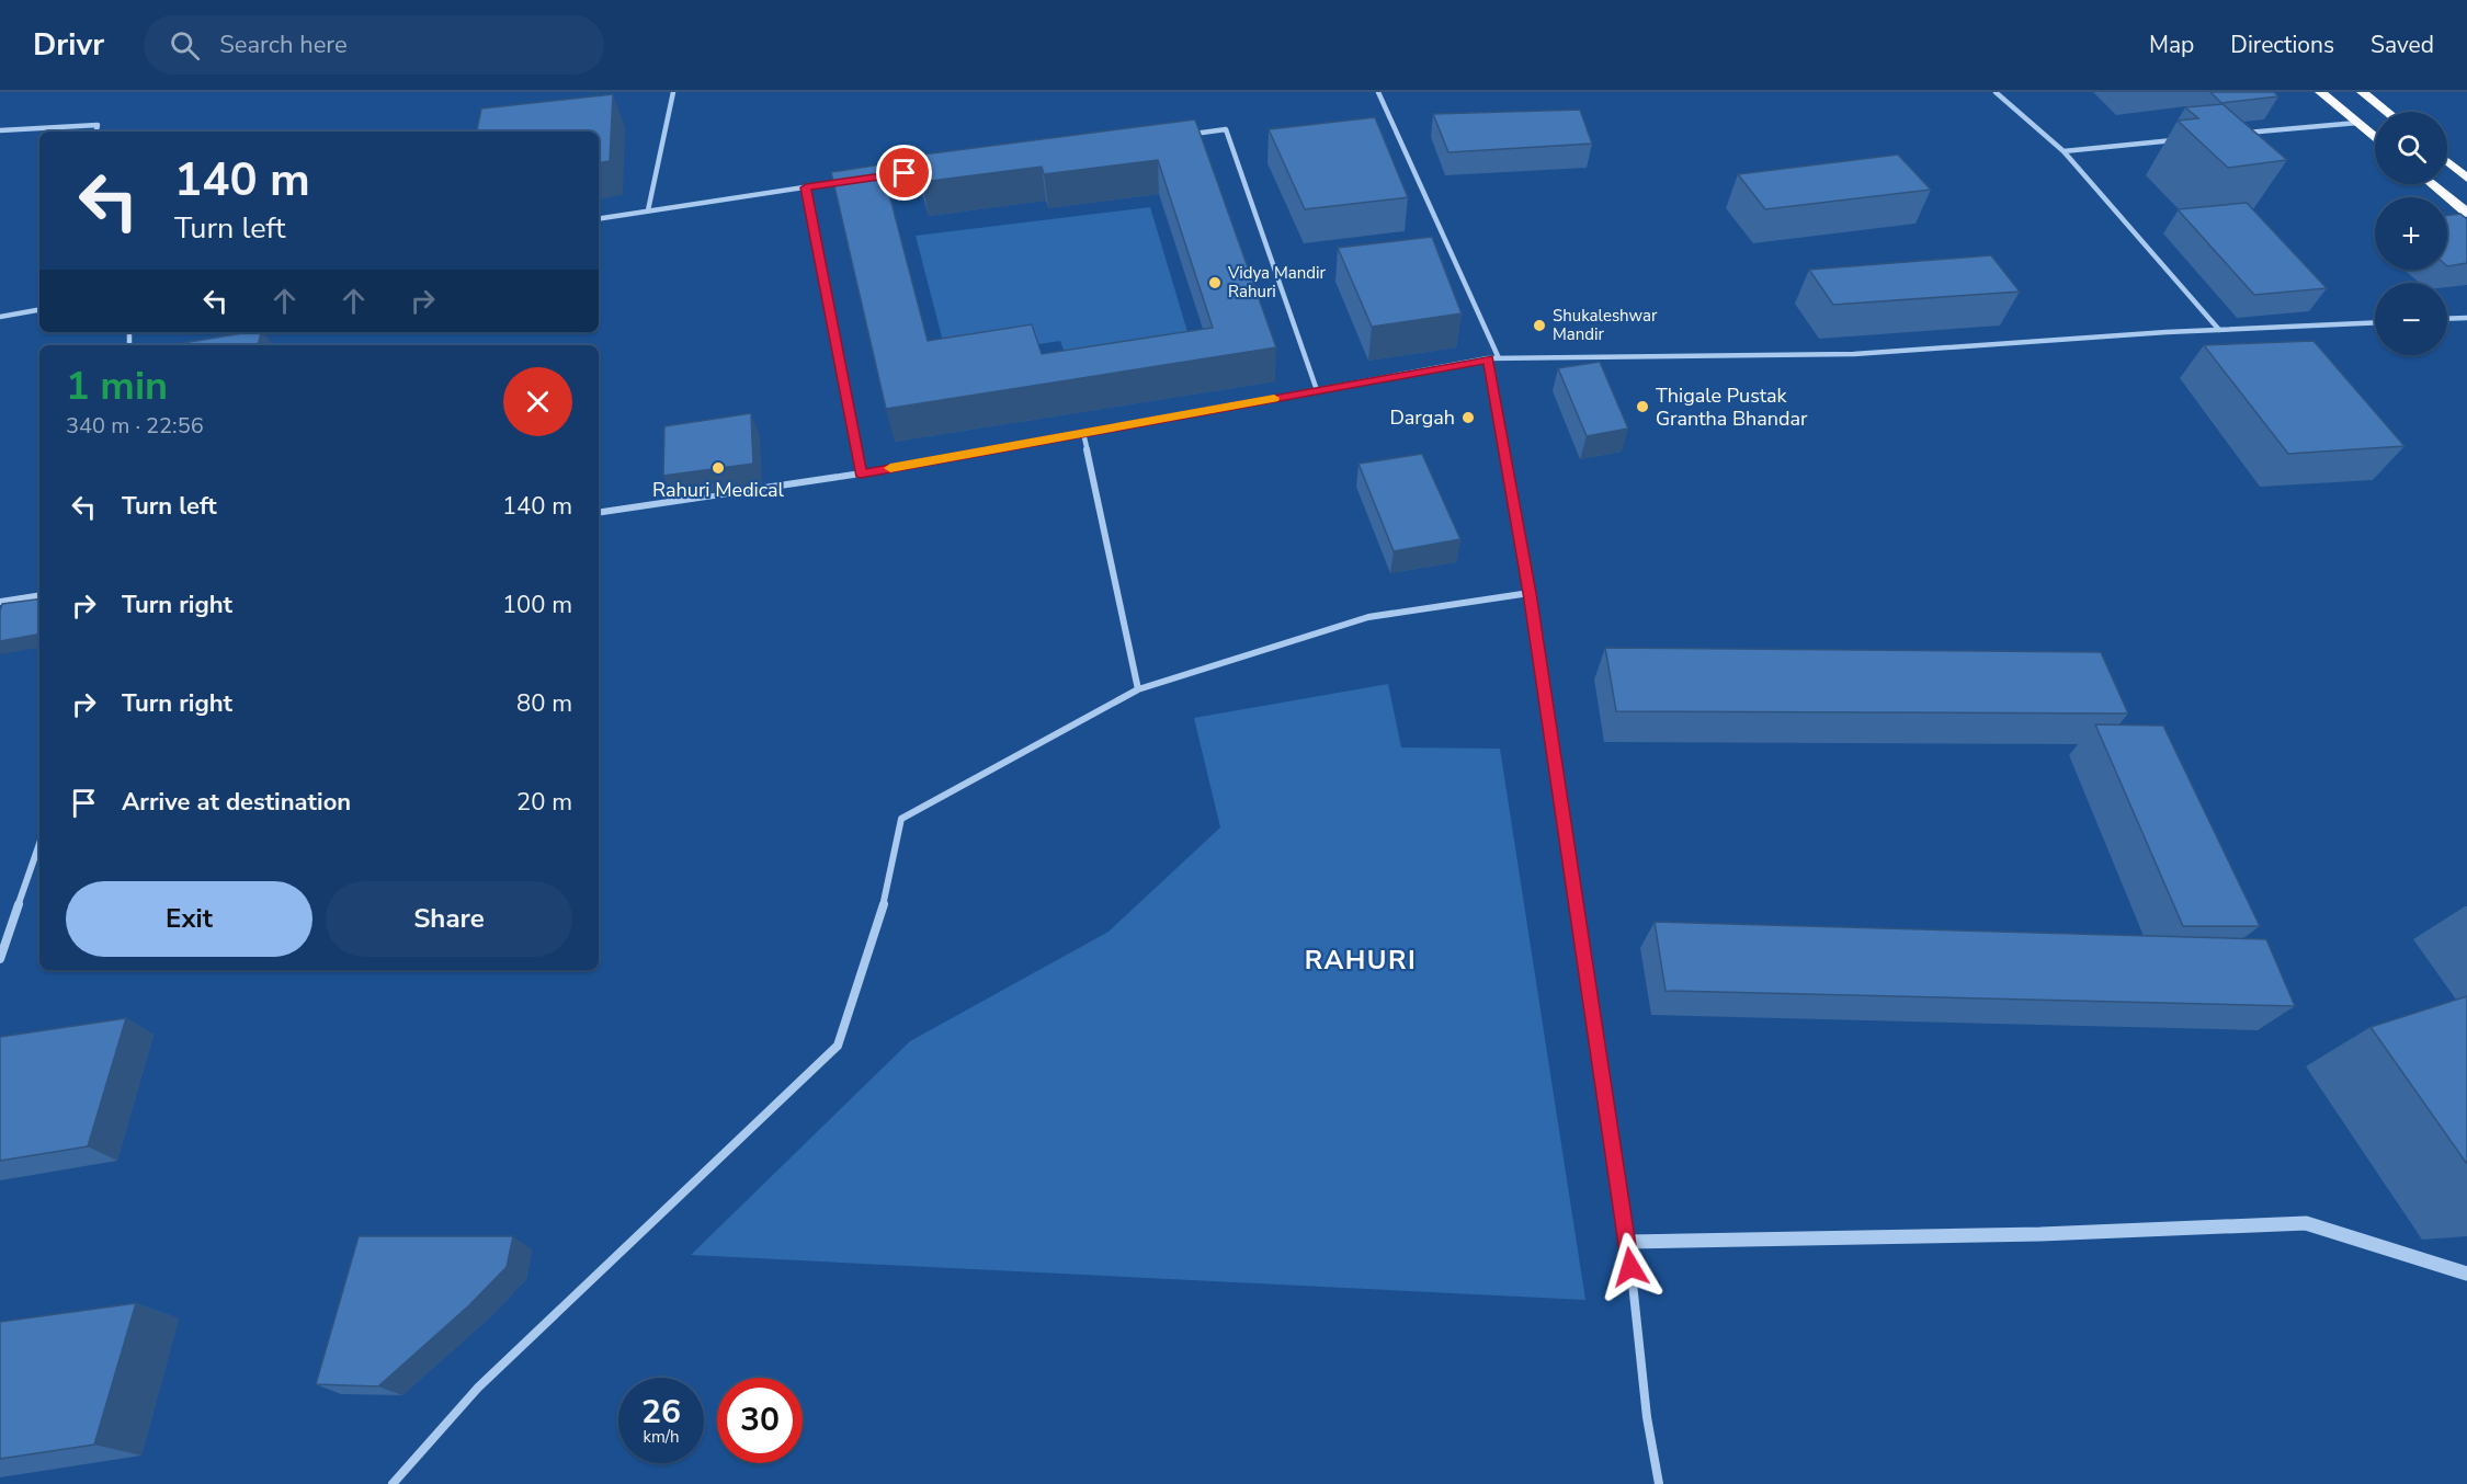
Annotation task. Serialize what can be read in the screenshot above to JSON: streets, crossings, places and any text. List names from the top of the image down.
{
  "districts": ["RAHURI"],
  "places": [
    "Vidya Mandir Rahuri",
    "Shukaleshwar Mandir",
    "Thigale Pustak Grantha Bhandar",
    "Dargah",
    "Rahuri Medical"
  ],
  "page": {
    "header": "Drivr",
    "search": "Search here",
    "nav": ["Map", "Directions", "Saved"],
    "map_buttons": ["+", "−"],
    "turn": ["140 m", "Turn left"],
    "heading": ["1 min", "340 m · 22:56"],
    "list": [
      {
        "name": "Turn left",
        "value": "140 m"
      },
      {
        "name": "Turn right",
        "value": "100 m"
      },
      {
        "name": "Turn right",
        "value": "80 m"
      },
      {
        "name": "Arrive at destination",
        "value": "20 m"
      }
    ],
    "buttons": ["Exit", "Share"],
    "speed": "26 km/h",
    "limit": "30"
  }
}
